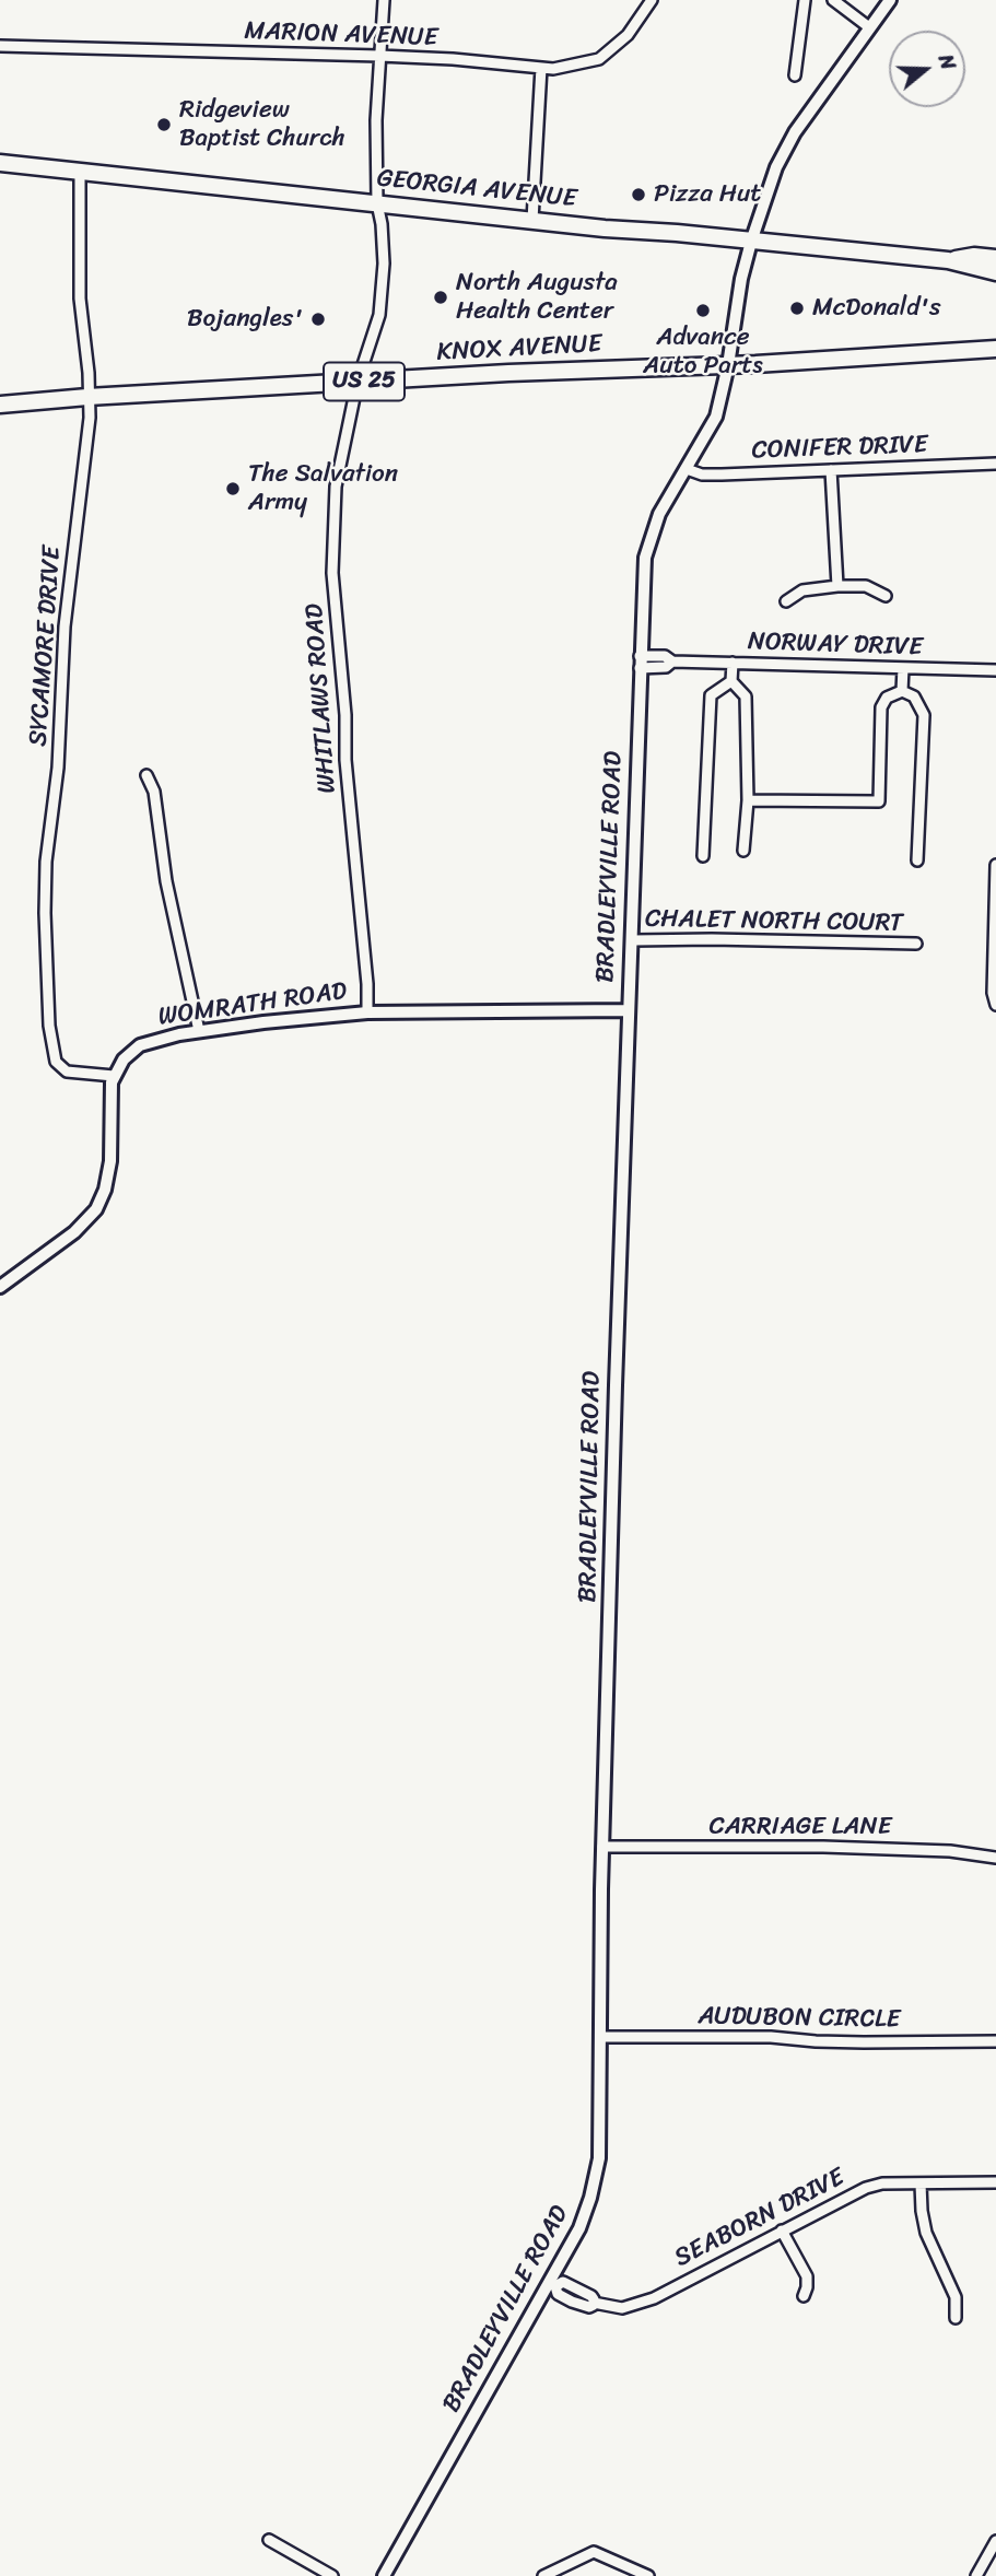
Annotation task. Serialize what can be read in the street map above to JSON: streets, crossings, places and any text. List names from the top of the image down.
{
  "streets": {
    "main road": ["GEORGIA AVENUE", "KNOX AVENUE", "US 25"],
    "street": [
      "MARION AVENUE",
      "CONIFER DRIVE",
      "NORWAY DRIVE",
      "SYCAMORE DRIVE",
      "WHITLAWS ROAD",
      "BRADLEYVILLE ROAD",
      "CHALET NORTH COURT",
      "WOMRATH ROAD",
      "CARRIAGE LANE",
      "AUDUBON CIRCLE",
      "SEABORN DRIVE"
    ]
  },
  "crossings": [
    ["MARION AVENUE", "WHITLAWS ROAD"],
    ["GEORGIA AVENUE", "SYCAMORE DRIVE"],
    ["GEORGIA AVENUE", "WHITLAWS ROAD"],
    ["GEORGIA AVENUE", "BRADLEYVILLE ROAD"],
    ["KNOX AVENUE", "SYCAMORE DRIVE"],
    ["KNOX AVENUE", "WHITLAWS ROAD"],
    ["KNOX AVENUE", "BRADLEYVILLE ROAD"],
    ["CONIFER DRIVE", "BRADLEYVILLE ROAD"],
    ["NORWAY DRIVE", "BRADLEYVILLE ROAD"],
    ["SYCAMORE DRIVE", "WOMRATH ROAD"],
    ["WHITLAWS ROAD", "WOMRATH ROAD"],
    ["BRADLEYVILLE ROAD", "CHALET NORTH COURT"],
    ["BRADLEYVILLE ROAD", "WOMRATH ROAD"],
    ["BRADLEYVILLE ROAD", "CARRIAGE LANE"],
    ["BRADLEYVILLE ROAD", "AUDUBON CIRCLE"],
    ["BRADLEYVILLE ROAD", "SEABORN DRIVE"]
  ],
  "places": [
    "Ridgeview Baptist Church",
    "Pizza Hut",
    "North Augusta Health Center",
    "McDonald's",
    "Advance Auto Parts",
    "Bojangles'",
    "The Salvation Army"
  ],
  "north": "right"
}
